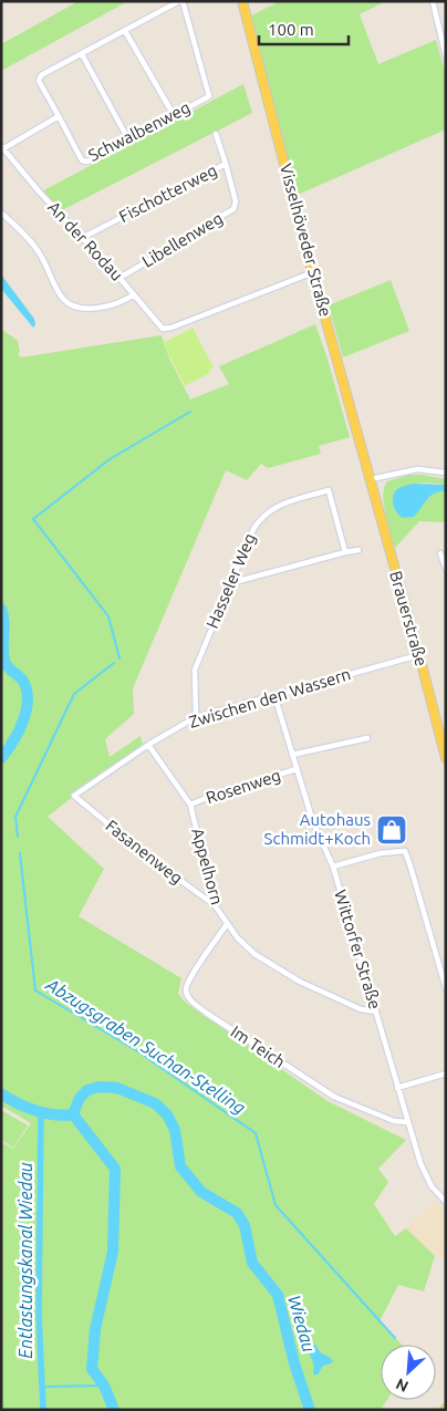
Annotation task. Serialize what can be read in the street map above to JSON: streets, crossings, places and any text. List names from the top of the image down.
{
  "streets": {
    "main road": ["Visselhöveder Straße", "Brauerstraße"],
    "street": [
      "Schwalbenweg",
      "Fischotterweg",
      "Libellenweg",
      "An der Rodau",
      "Hasseler Weg",
      "Zwischen den Wassern",
      "Rosenweg",
      "Fasanenweg",
      "Appelhorn",
      "Wittorfer Straße",
      "Im Teich"
    ]
  },
  "crossings": [
    ["Fischotterweg", "Libellenweg"],
    ["Fischotterweg", "An der Rodau"],
    ["Libellenweg", "An der Rodau"],
    ["Visselhöveder Straße", "An der Rodau"],
    ["Visselhöveder Straße", "Brauerstraße"],
    ["Hasseler Weg", "Zwischen den Wassern"],
    ["Brauerstraße", "Zwischen den Wassern"],
    ["Zwischen den Wassern", "Fasanenweg"],
    ["Zwischen den Wassern", "Appelhorn"],
    ["Zwischen den Wassern", "Wittorfer Straße"],
    ["Rosenweg", "Appelhorn"],
    ["Rosenweg", "Wittorfer Straße"],
    ["Fasanenweg", "Appelhorn"],
    ["Appelhorn", "Wittorfer Straße"],
    ["Appelhorn", "Im Teich"],
    ["Wittorfer Straße", "Im Teich"]
  ],
  "water": ["Abzugsgraben Suchan-Stelling", "Entlastungskanal Wiedau", "Wiedau"],
  "places": {
    "shop": ["Autohaus Schmidt+Koch"]
  },
  "scale_bar": "100 m",
  "north": "bottom left"
}
